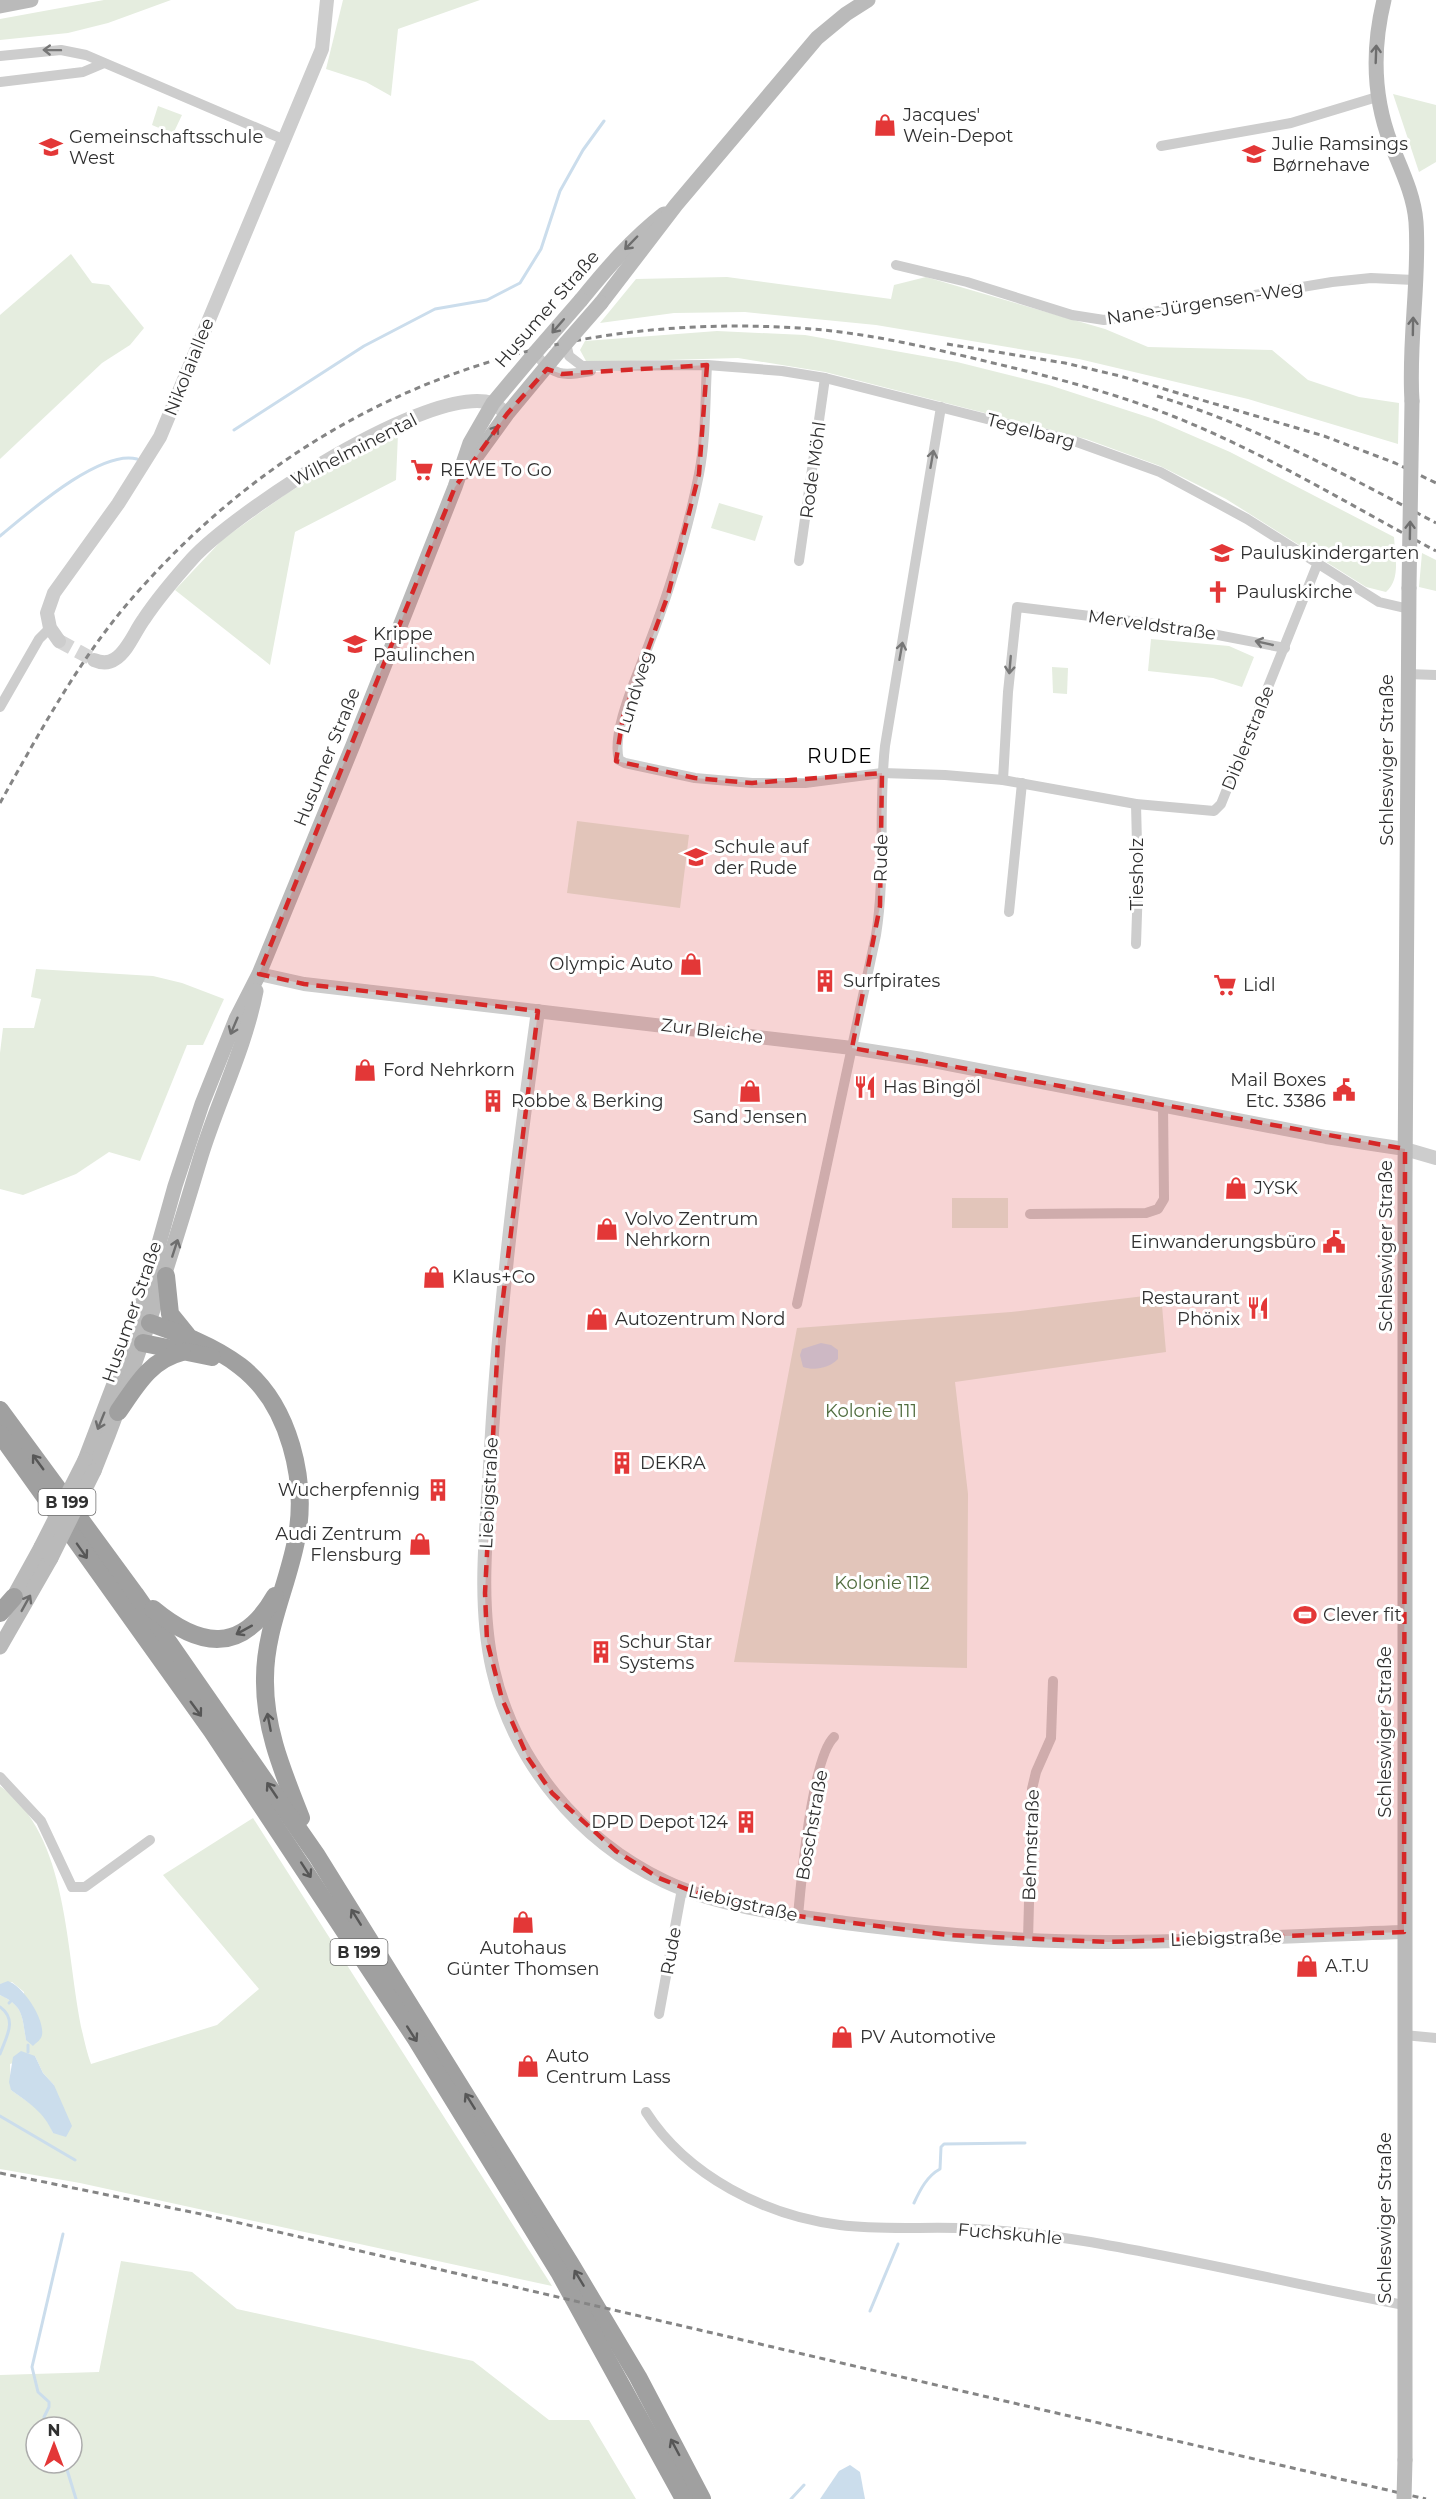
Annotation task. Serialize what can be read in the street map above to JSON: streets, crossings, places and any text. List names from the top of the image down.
{
  "streets": {
    "highway": ["B 199"],
    "main road": ["Husumer Straße", "Schleswiger Straße"],
    "street": [
      "Nane-Jürgensen-Weg",
      "Nikolaiallee",
      "Tegelbarg",
      "Wilhelminental",
      "Rode Möhl",
      "Merveldstraße",
      "Lundweg",
      "Diblerstraße",
      "Rude",
      "Tiesholz",
      "Zur Bleiche",
      "Liebigstraße",
      "Boschstraße",
      "Behmstraße",
      "Fuchskuhle"
    ]
  },
  "crossings": [
    ["Nane-Jürgensen-Weg", "Schleswiger Straße"],
    ["Husumer Straße", "Tegelbarg"],
    ["Husumer Straße", "Wilhelminental"],
    ["Husumer Straße", "Zur Bleiche"],
    ["Tegelbarg", "Rode Möhl"],
    ["Tegelbarg", "Lundweg"],
    ["Tegelbarg", "Diblerstraße"],
    ["Tegelbarg", "Schleswiger Straße"],
    ["Tegelbarg", "Rude"],
    ["Merveldstraße", "Diblerstraße"],
    ["Lundweg", "Diblerstraße"],
    ["Lundweg", "Rude"],
    ["Diblerstraße", "Rude"],
    ["Diblerstraße", "Tiesholz"],
    ["Schleswiger Straße", "Zur Bleiche"],
    ["Schleswiger Straße", "Liebigstraße"],
    ["Schleswiger Straße", "Fuchskuhle"],
    ["Rude", "Zur Bleiche"],
    ["Rude", "Liebigstraße"],
    ["Zur Bleiche", "Liebigstraße"],
    ["Liebigstraße", "Boschstraße"],
    ["Liebigstraße", "Behmstraße"]
  ],
  "one_way": ["Rude"],
  "districts": ["RUDE"],
  "parks": ["Kolonie 111", "Kolonie 112"],
  "places": {
    "shop": [
      "Jacques' Wein-Depot",
      "Olympic Auto",
      "Ford Nehrkorn",
      "Sand Jensen",
      "JYSK",
      "Volvo Zentrum Nehrkorn",
      "Klaus+Co",
      "Autozentrum Nord",
      "Audi Zentrum Flensburg",
      "Autohaus Günter Thomsen",
      "A.T.U",
      "PV Automotive",
      "Auto Centrum Lass"
    ],
    "school or university": [
      "Gemeinschaftsschule West",
      "Julie Ramsings Børnehave",
      "Pauluskindergarten",
      "Krippe Paulinchen",
      "Schule auf der Rude"
    ],
    "supermarket": ["REWE To Go", "Lidl"],
    "church": ["Pauluskirche"],
    "building": [
      "Surfpirates",
      "Robbe & Berking",
      "DEKRA",
      "Wucherpfennig",
      "Schur Star Systems",
      "DPD Depot 124"
    ],
    "restaurant": ["Has Bingöl", "Restaurant Phönix"],
    "public building": ["Mail Boxes Etc. 3386", "Einwanderungsbüro"],
    "sports": ["Clever fit"]
  },
  "north": "top"
}
